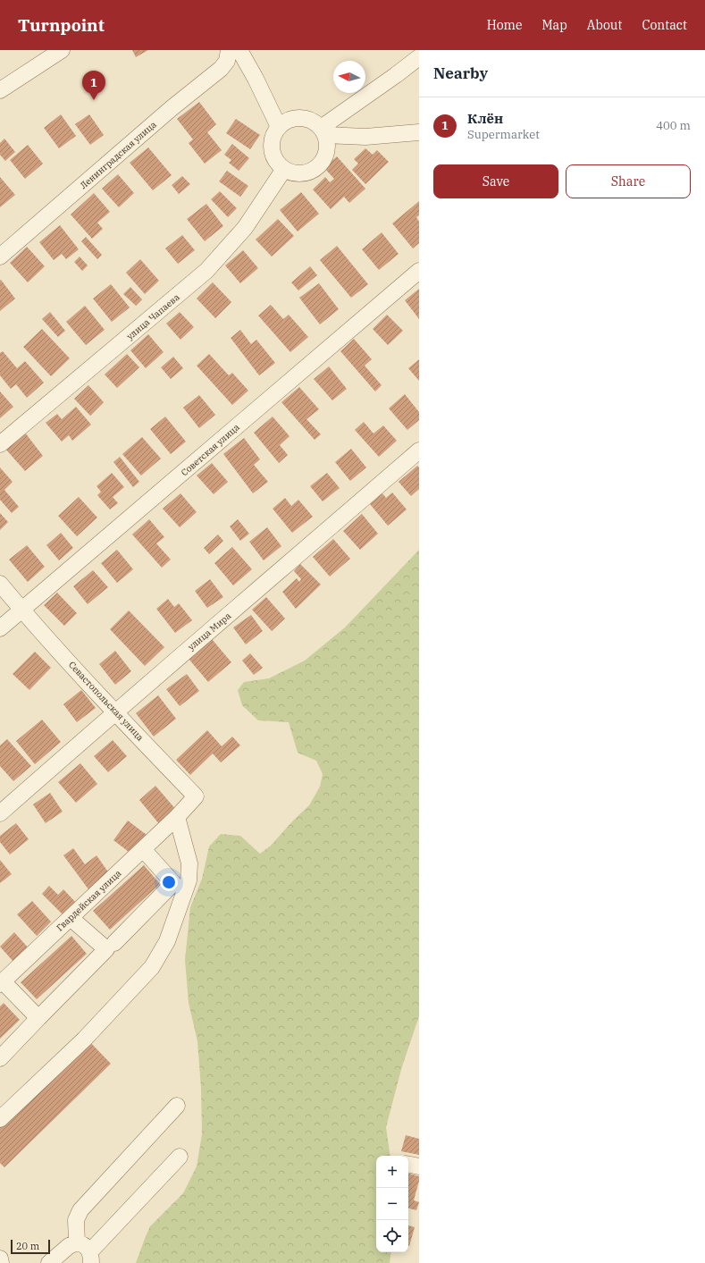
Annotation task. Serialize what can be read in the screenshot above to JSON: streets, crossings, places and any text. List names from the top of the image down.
{
  "streets": {
    "street": [
      "Ленинградская улица",
      "улица Чапаева",
      "Советская улица",
      "улица Мира",
      "Севастопольская улица",
      "Гвардейская улица"
    ]
  },
  "crossings": [
    ["Советская улица", "Севастопольская улица"],
    ["улица Мира", "Севастопольская улица"],
    ["Севастопольская улица", "Гвардейская улица"]
  ],
  "scale_bar": "20 m",
  "north": "left",
  "page": {
    "header": "Turnpoint",
    "nav": [
      "Home",
      "Map",
      "About",
      "Contact"
    ],
    "heading": "Nearby",
    "pins": "1",
    "list": [
      {
        "mark": "1",
        "name": "Клён",
        "note": "Supermarket",
        "value": "400 m"
      }
    ],
    "buttons": ["Save", "Share"],
    "map_buttons": ["+", "−"],
    "scale": "20 m"
  }
}
